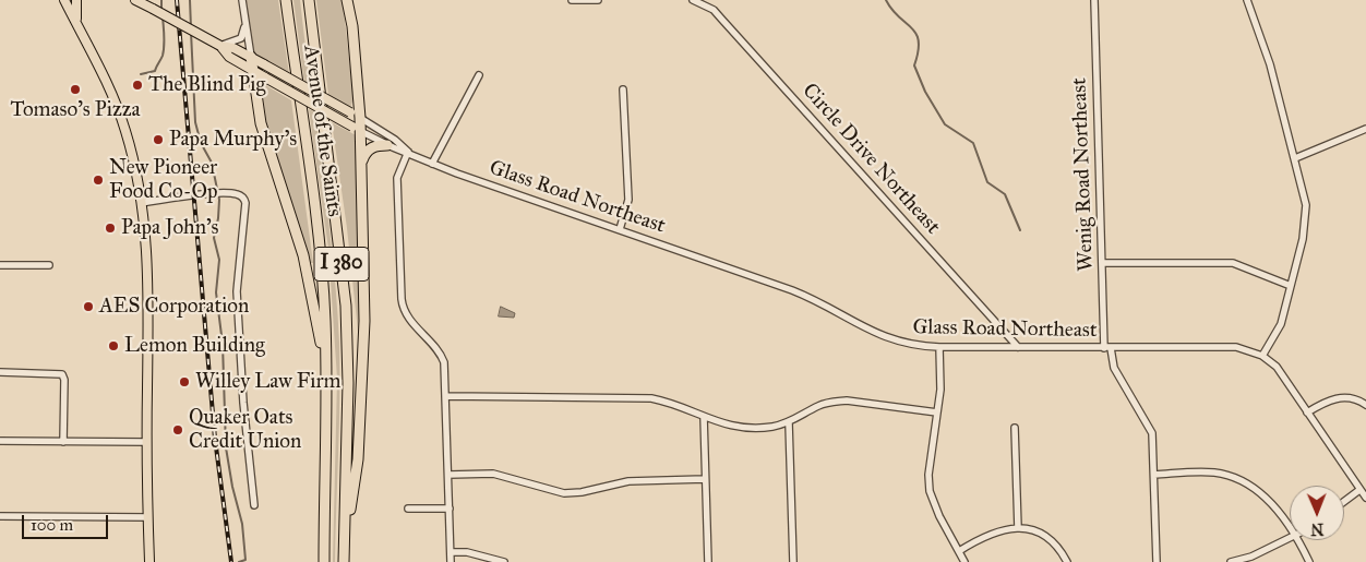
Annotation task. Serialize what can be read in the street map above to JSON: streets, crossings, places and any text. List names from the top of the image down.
{
  "streets": {
    "highway": ["Avenue of the Saints", "I 380"],
    "street": ["Circle Drive Northeast", "Wenig Road Northeast", "Glass Road Northeast"]
  },
  "crossings": [
    ["Circle Drive Northeast", "Glass Road Northeast"],
    ["Wenig Road Northeast", "Glass Road Northeast"]
  ],
  "places": [
    "The Blind Pig",
    "Tomaso's Pizza",
    "Papa Murphy's",
    "New Pioneer Food Co-Op",
    "Papa John's",
    "AES Corporation",
    "Lemon Building",
    "Willey Law Firm",
    "Quaker Oats Credit Union"
  ],
  "scale_bar": "100 m",
  "north": "bottom"
}
